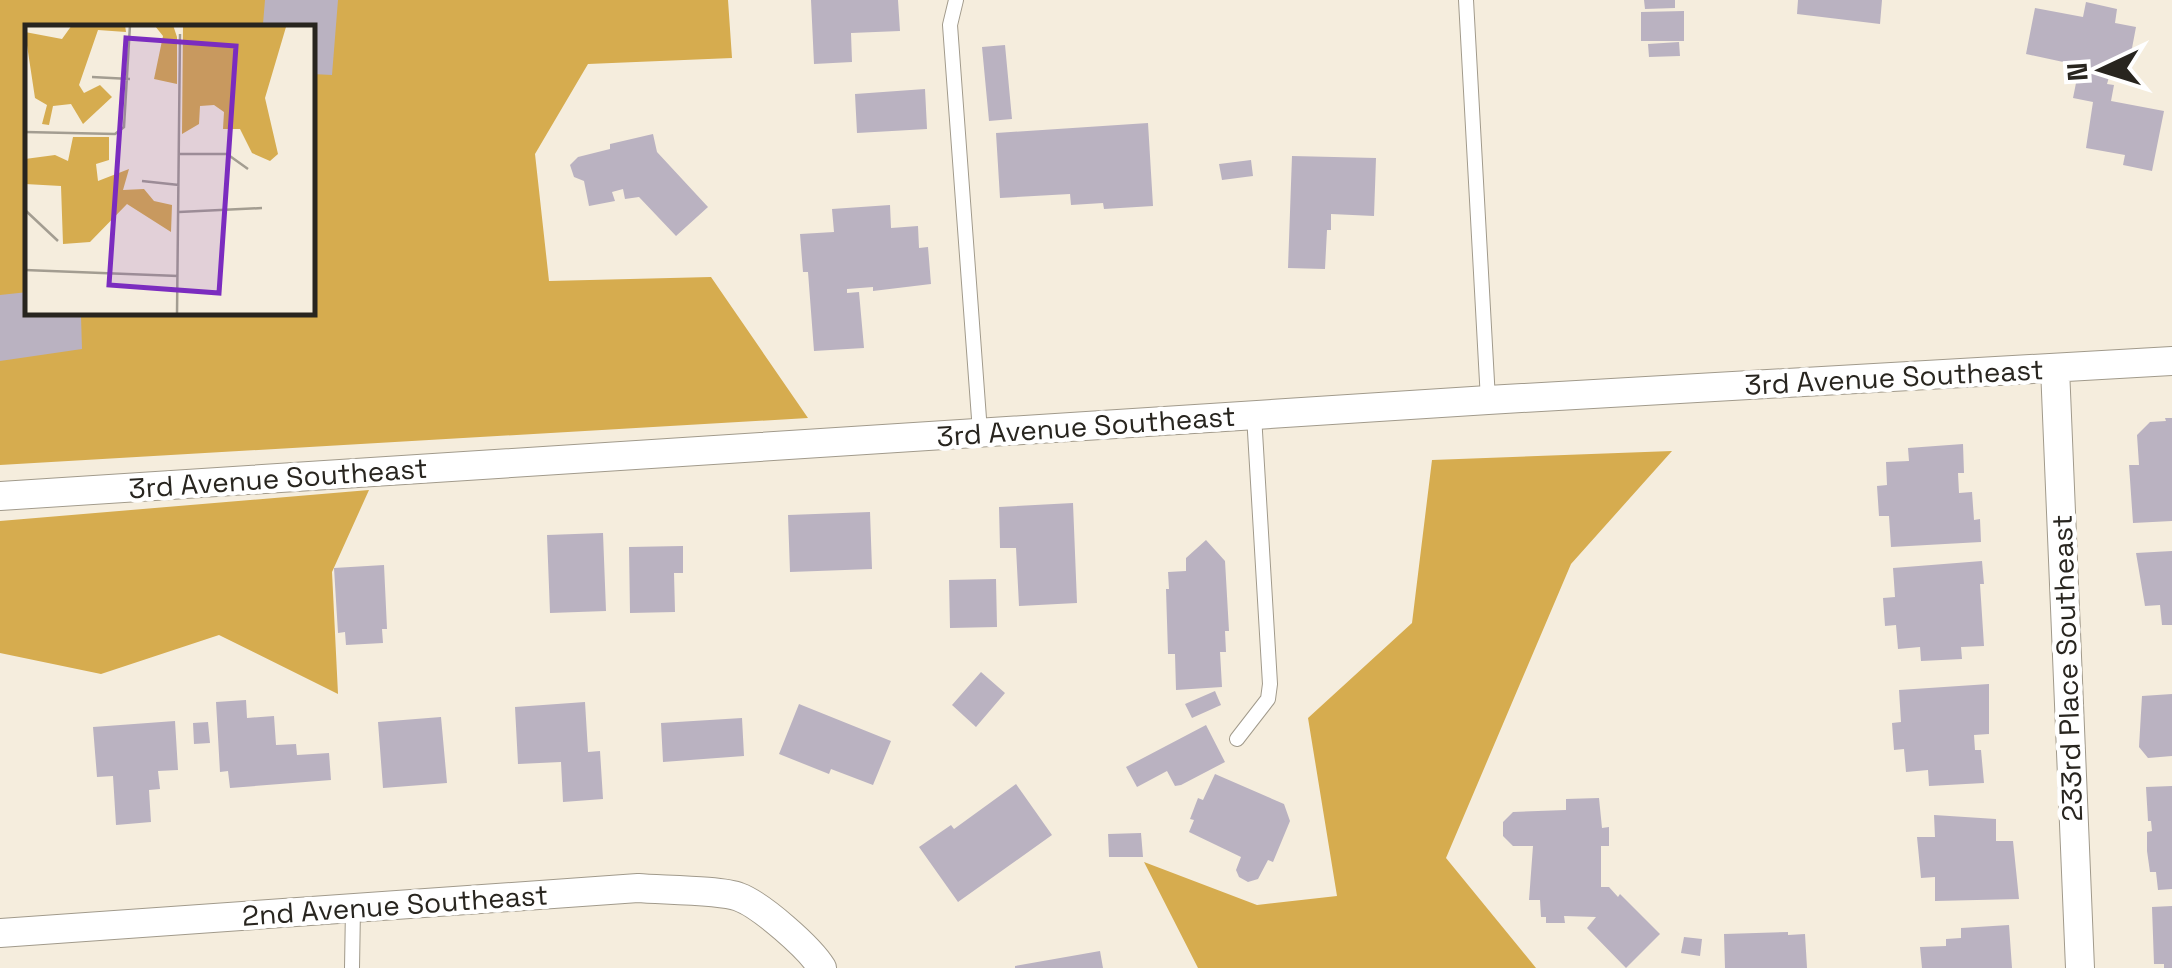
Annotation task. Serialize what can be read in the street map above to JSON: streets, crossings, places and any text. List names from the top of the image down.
{
  "streets": {
    "street": ["3rd Avenue Southeast", "233rd Place Southeast", "2nd Avenue Southeast"]
  },
  "crossings": [
    ["3rd Avenue Southeast", "233rd Place Southeast"]
  ],
  "north": "left"
}
